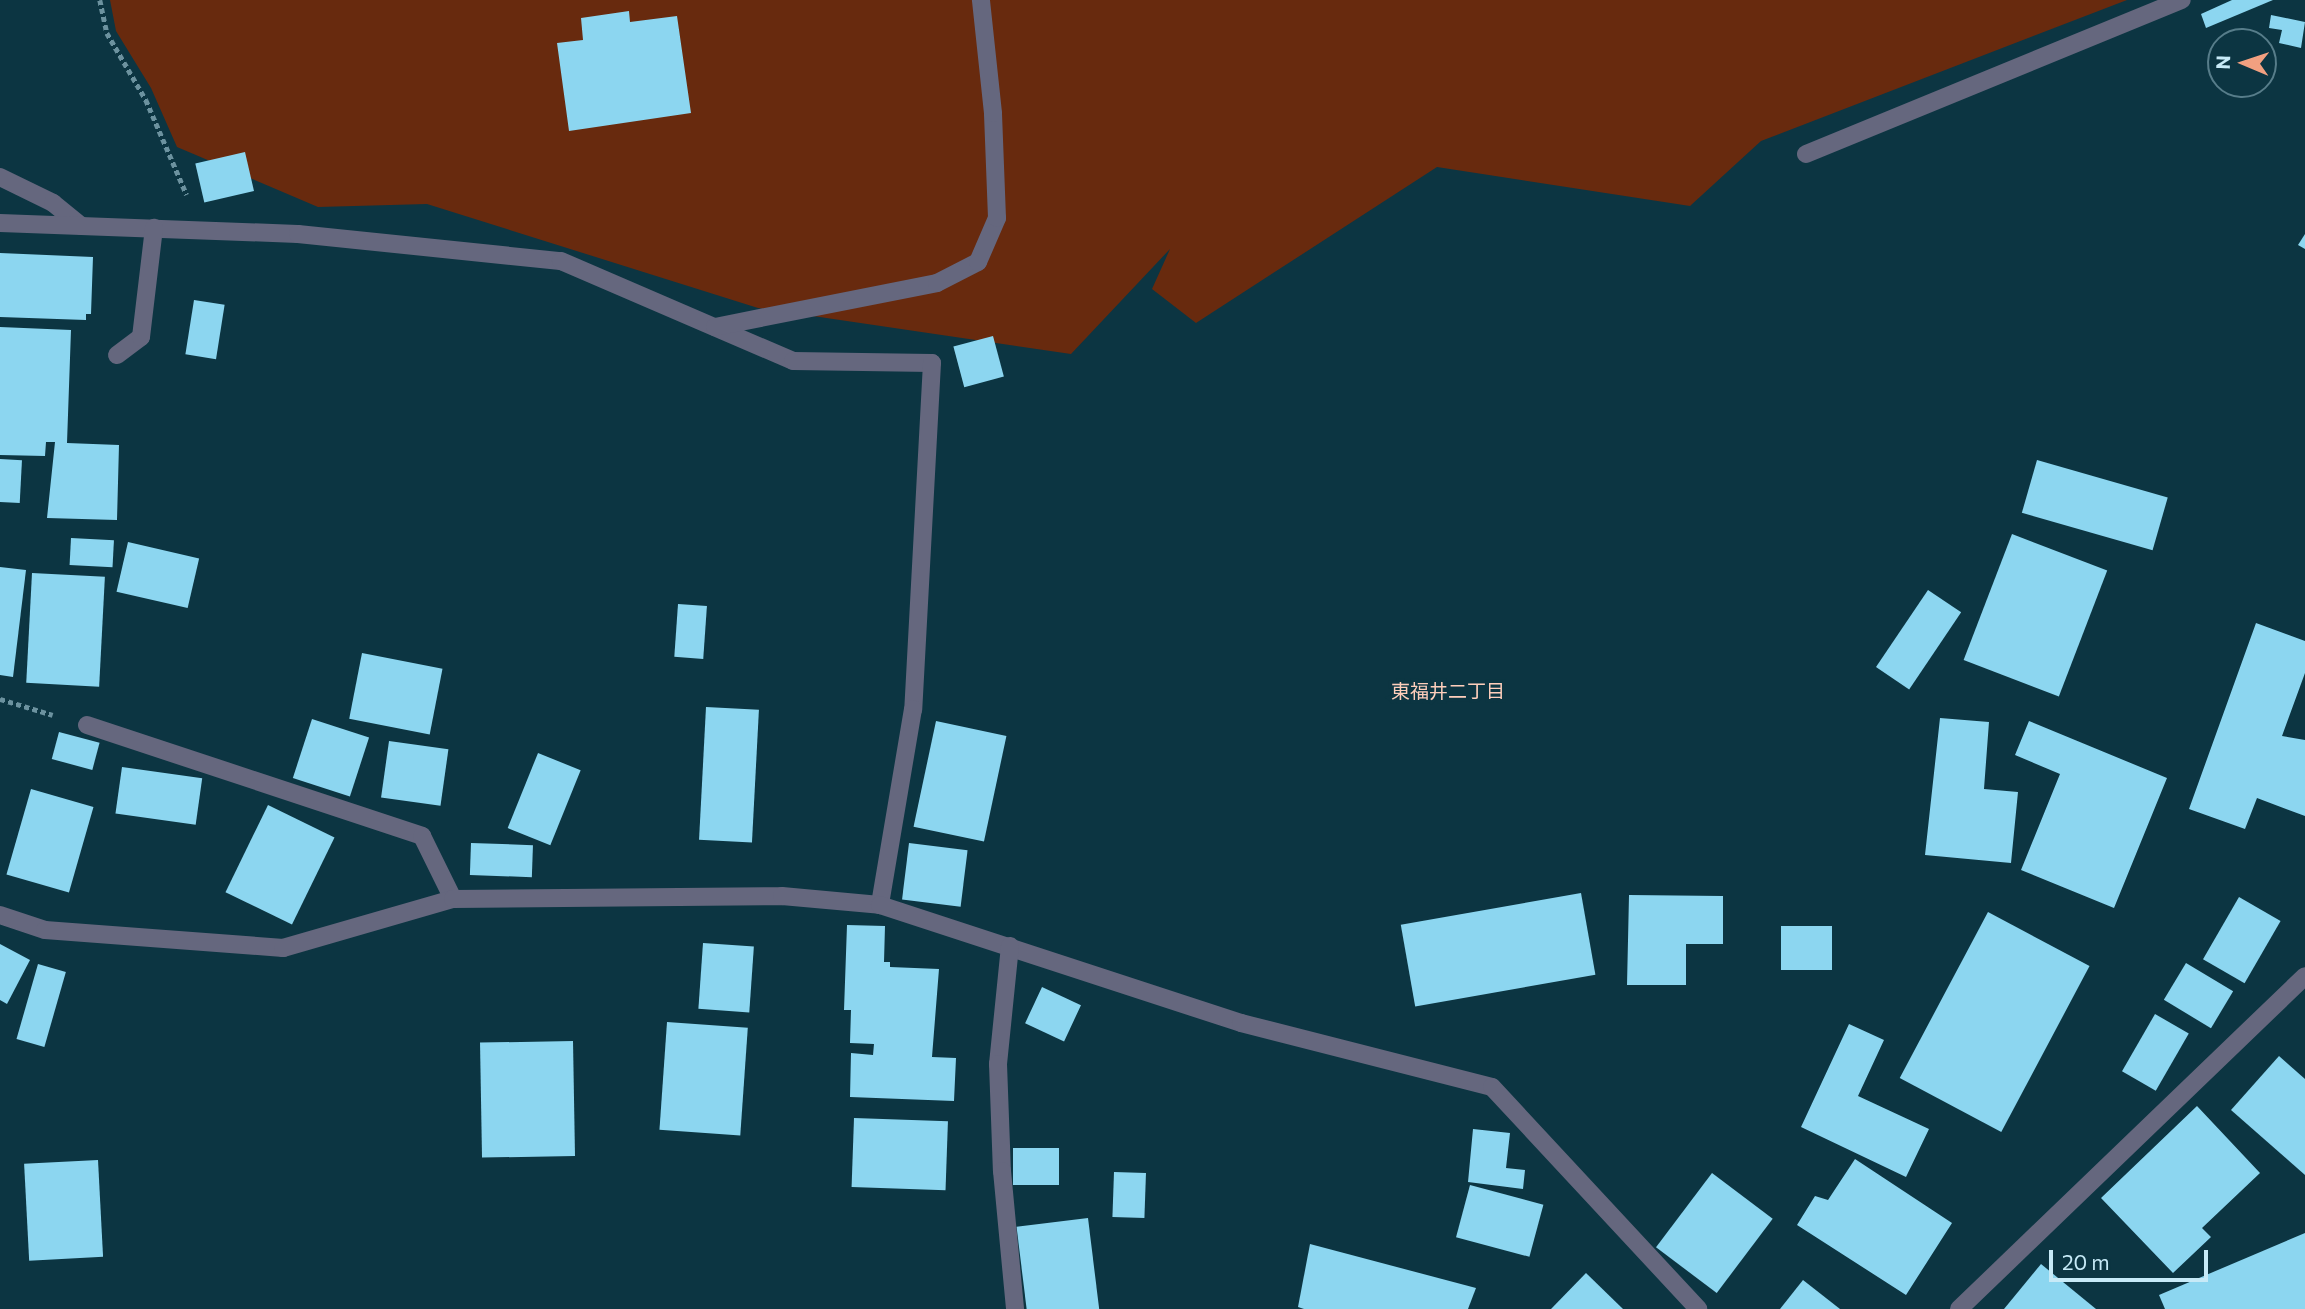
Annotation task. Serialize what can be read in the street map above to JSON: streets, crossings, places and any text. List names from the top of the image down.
{
  "districts": ["東福井二丁目"],
  "scale_bar": "20 m",
  "north": "left"
}
